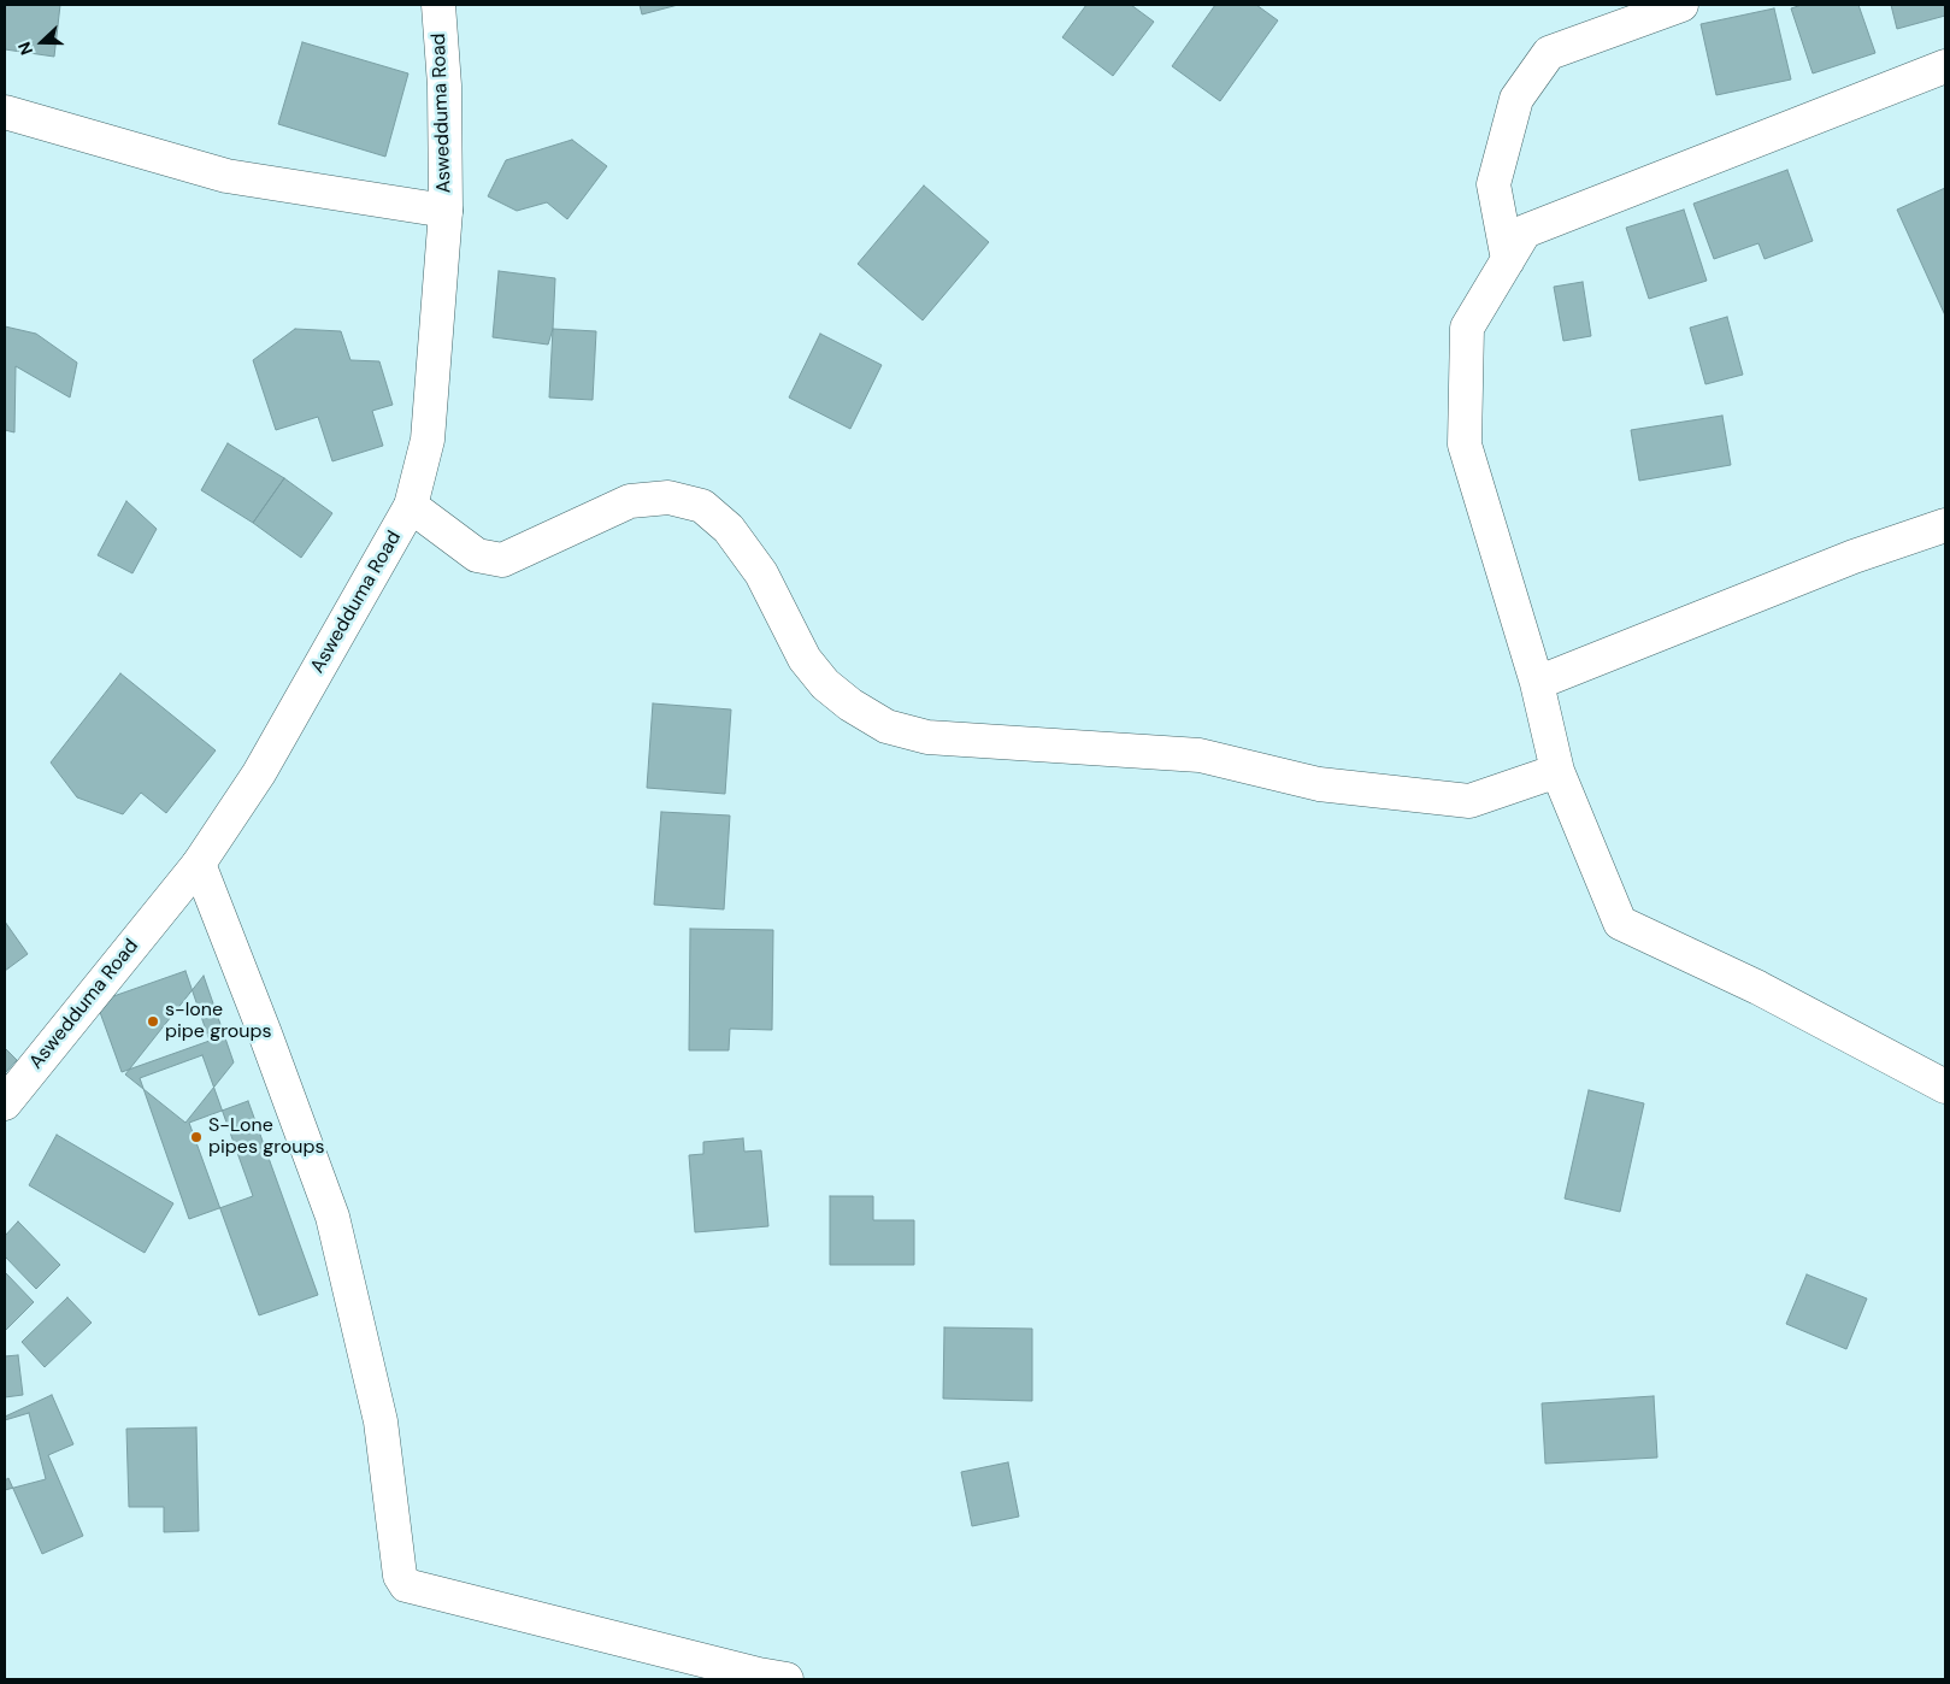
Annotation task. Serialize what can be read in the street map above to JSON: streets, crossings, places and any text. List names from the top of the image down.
{
  "streets": {
    "street": ["Aswedduma Road"]
  },
  "places": ["s-lone pipe groups", "S-Lone pipes groups"],
  "north": "left"
}
